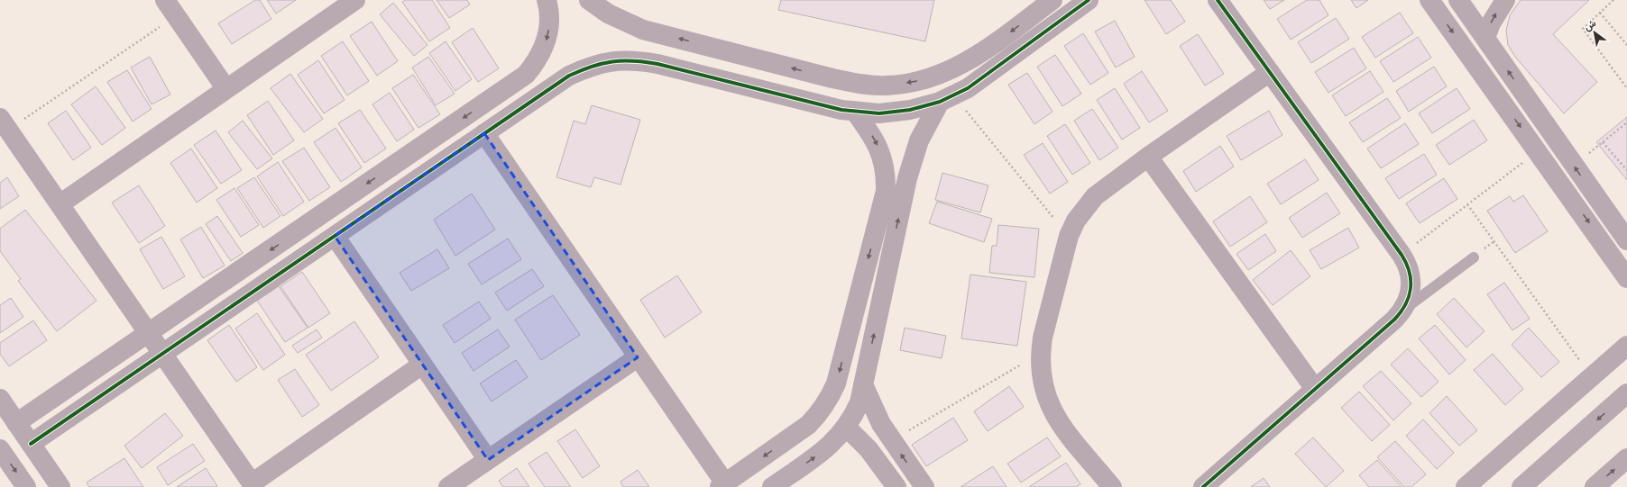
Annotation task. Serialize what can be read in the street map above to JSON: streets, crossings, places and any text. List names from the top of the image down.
{
  "north": "top left"
}
